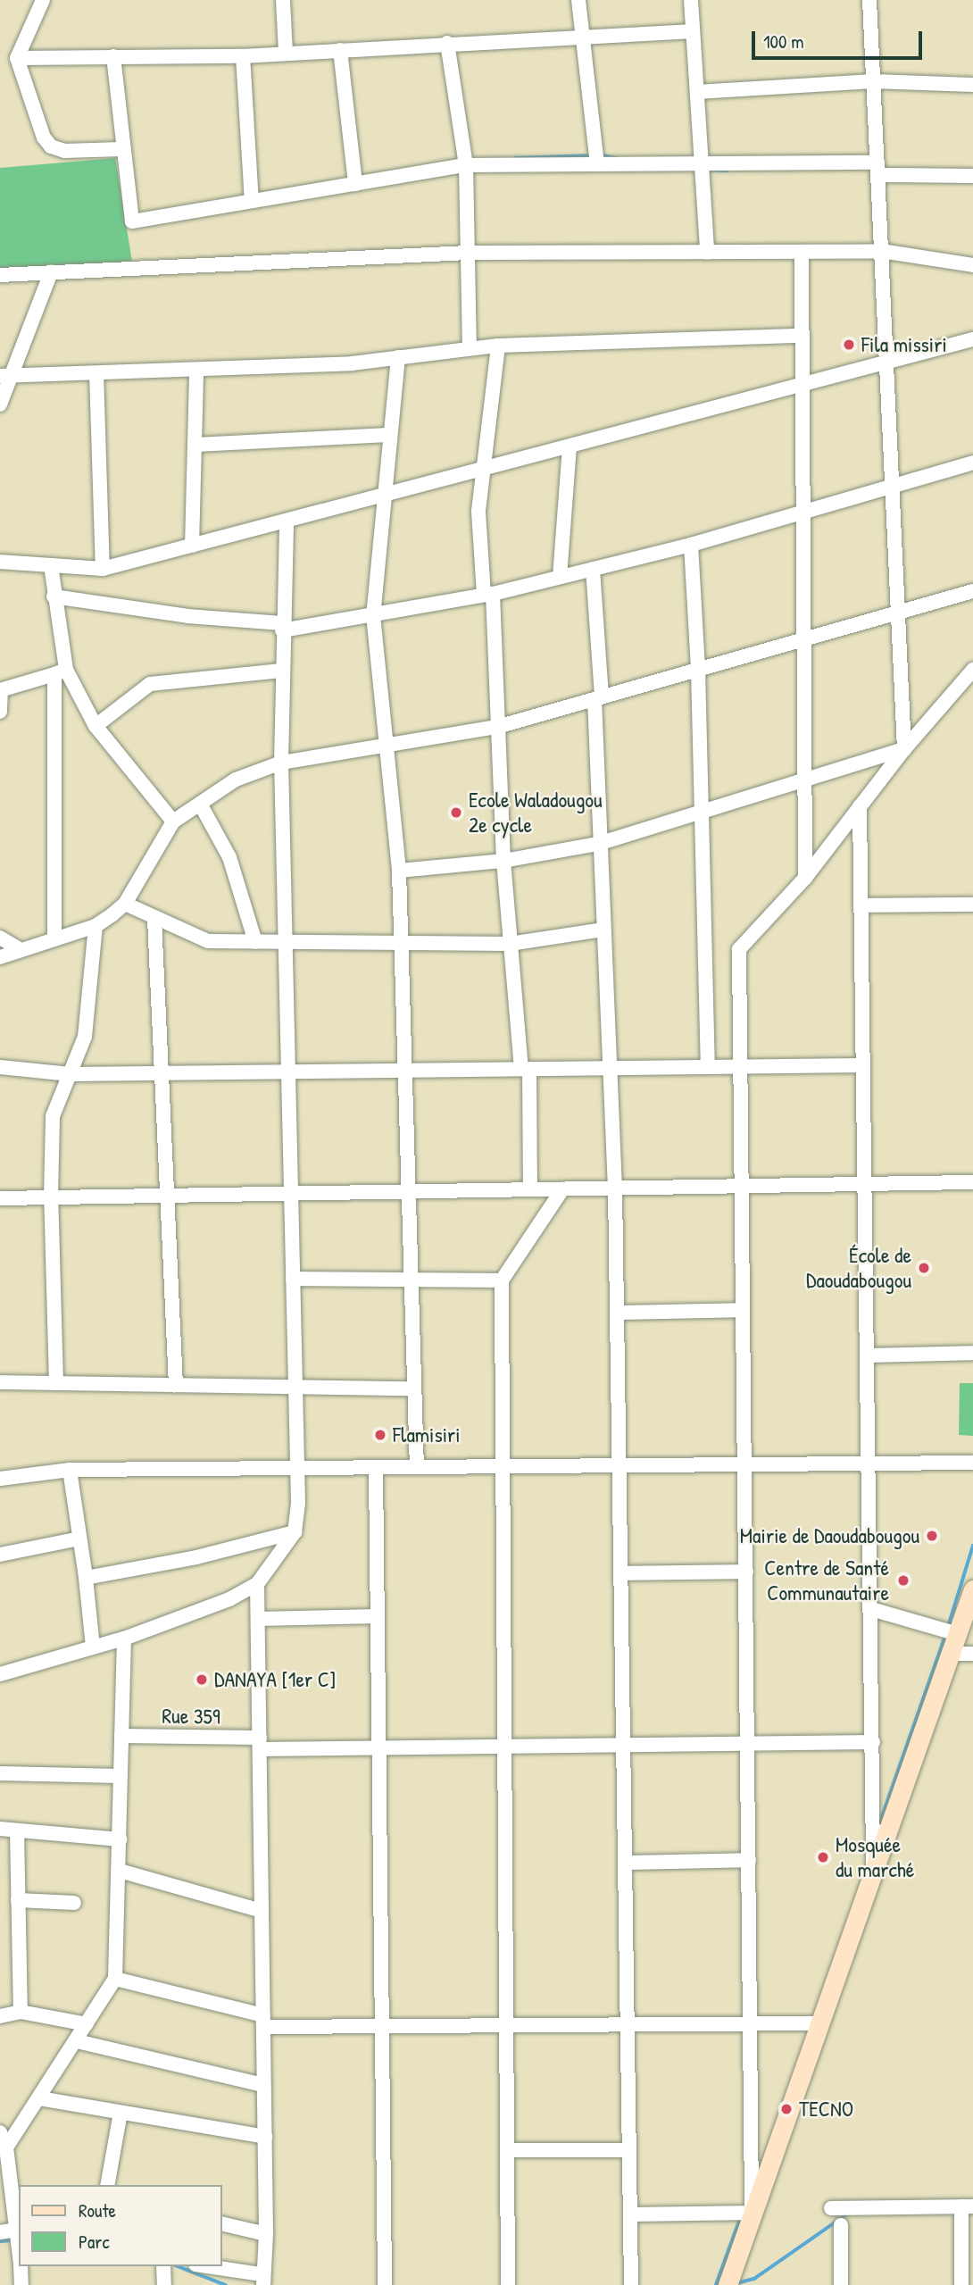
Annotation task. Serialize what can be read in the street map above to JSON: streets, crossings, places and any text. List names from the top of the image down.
{
  "streets": {
    "street": ["Rue 359"]
  },
  "places": [
    "Fila missiri",
    "Ecole Waladougou 2e cycle",
    "École de Daoudabougou",
    "Flamisiri",
    "Mairie de Daoudabougou",
    "Centre de Santé Communautaire",
    "DANAYA [1er C]",
    "Mosquée du marché",
    "TECNO"
  ],
  "legend": ["Route", "Parc"],
  "scale_bar": "100 m"
}
